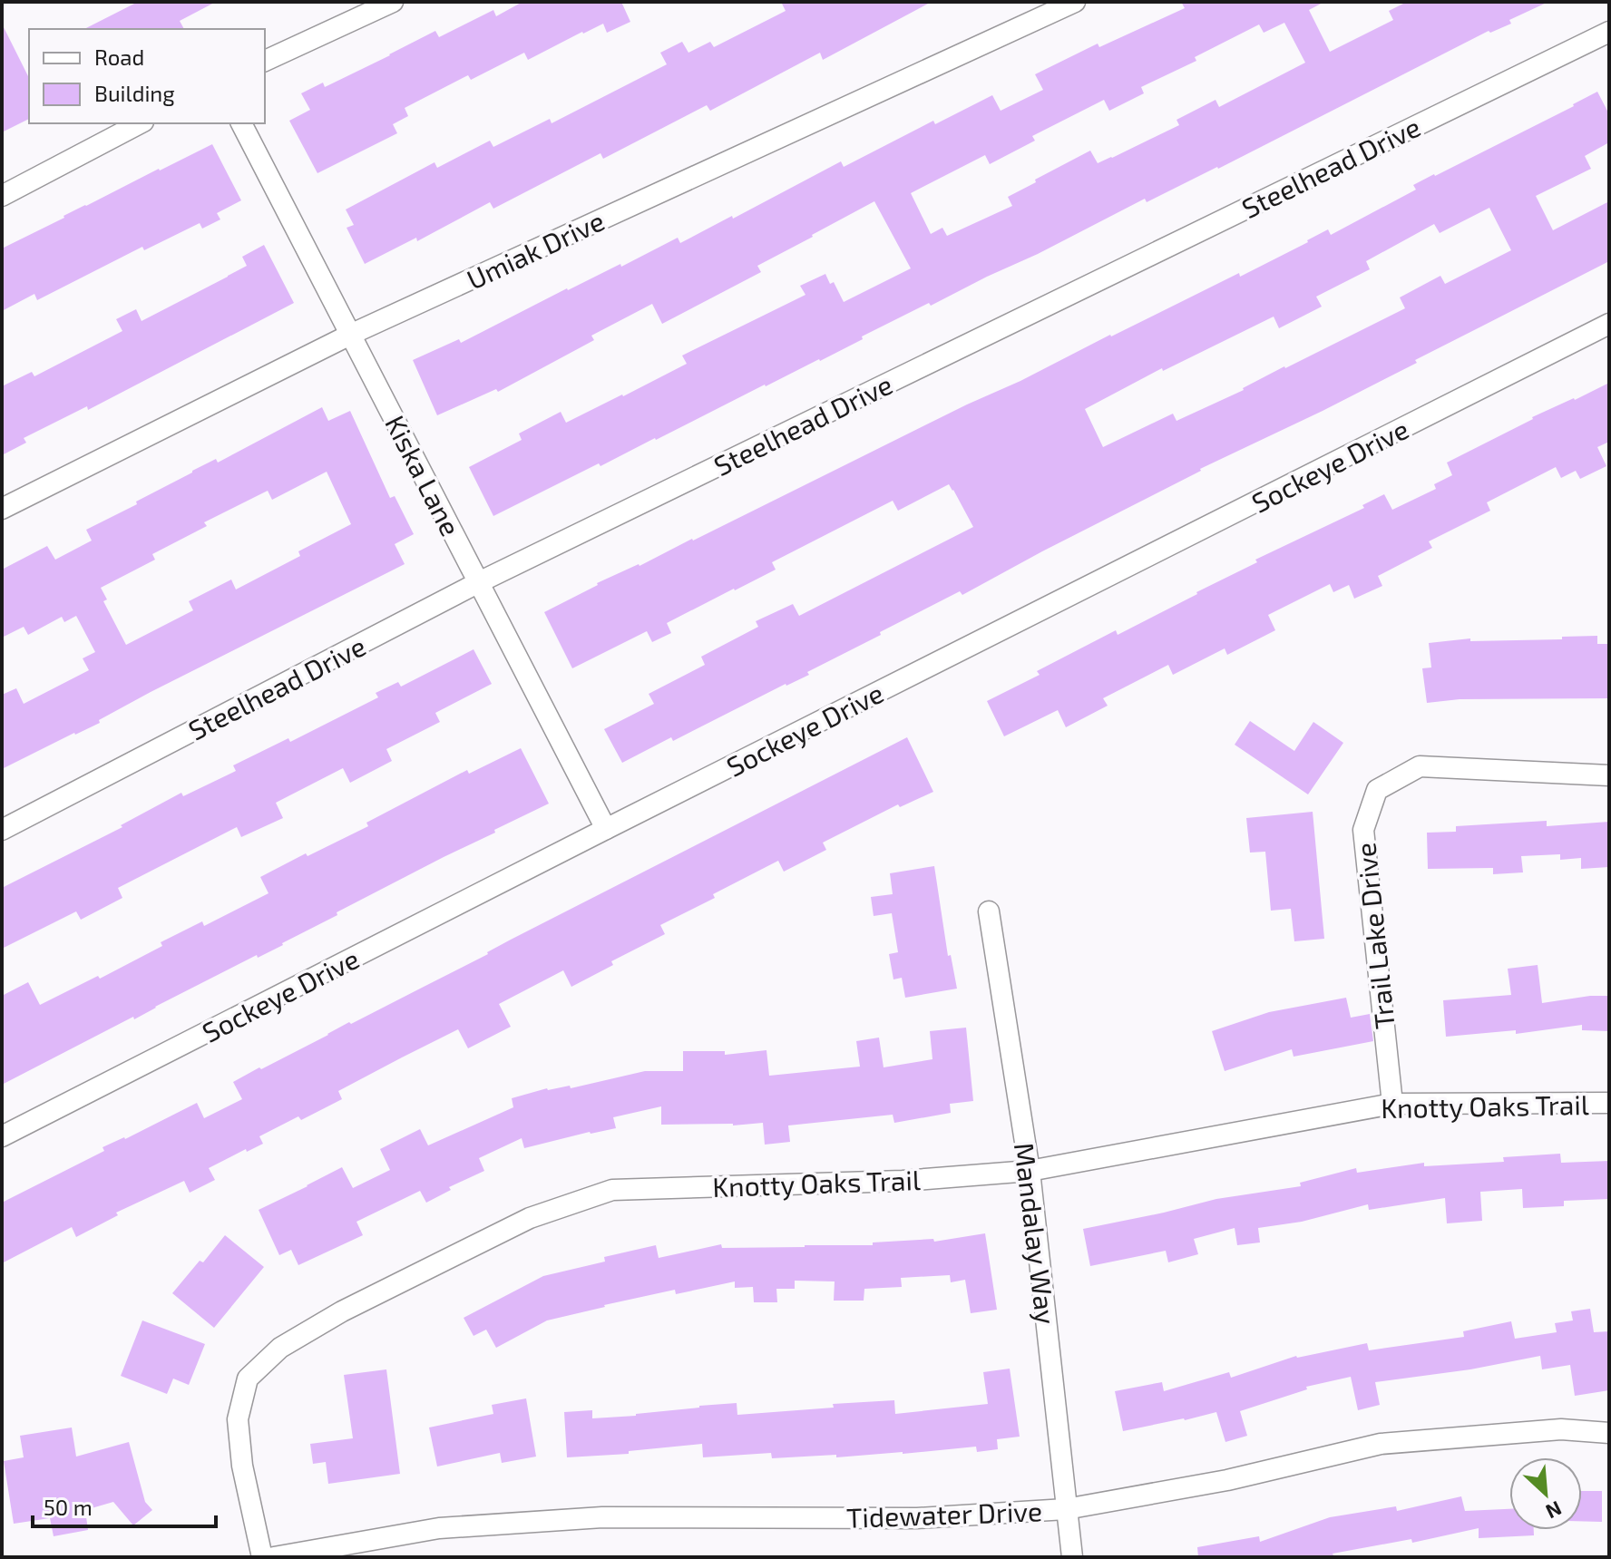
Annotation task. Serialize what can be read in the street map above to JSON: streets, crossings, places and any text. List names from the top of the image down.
{
  "streets": {
    "street": [
      "Steelhead Drive",
      "Umiak Drive",
      "Sockeye Drive",
      "Kiska Lane",
      "Trail Lake Drive",
      "Knotty Oaks Trail",
      "Mandalay Way",
      "Tidewater Drive"
    ]
  },
  "crossings": [
    ["Steelhead Drive", "Kiska Lane"],
    ["Umiak Drive", "Kiska Lane"],
    ["Sockeye Drive", "Kiska Lane"],
    ["Trail Lake Drive", "Knotty Oaks Trail"],
    ["Knotty Oaks Trail", "Mandalay Way"],
    ["Mandalay Way", "Tidewater Drive"]
  ],
  "legend": ["Road", "Building"],
  "scale_bar": "50 m",
  "north": "bottom right"
}
